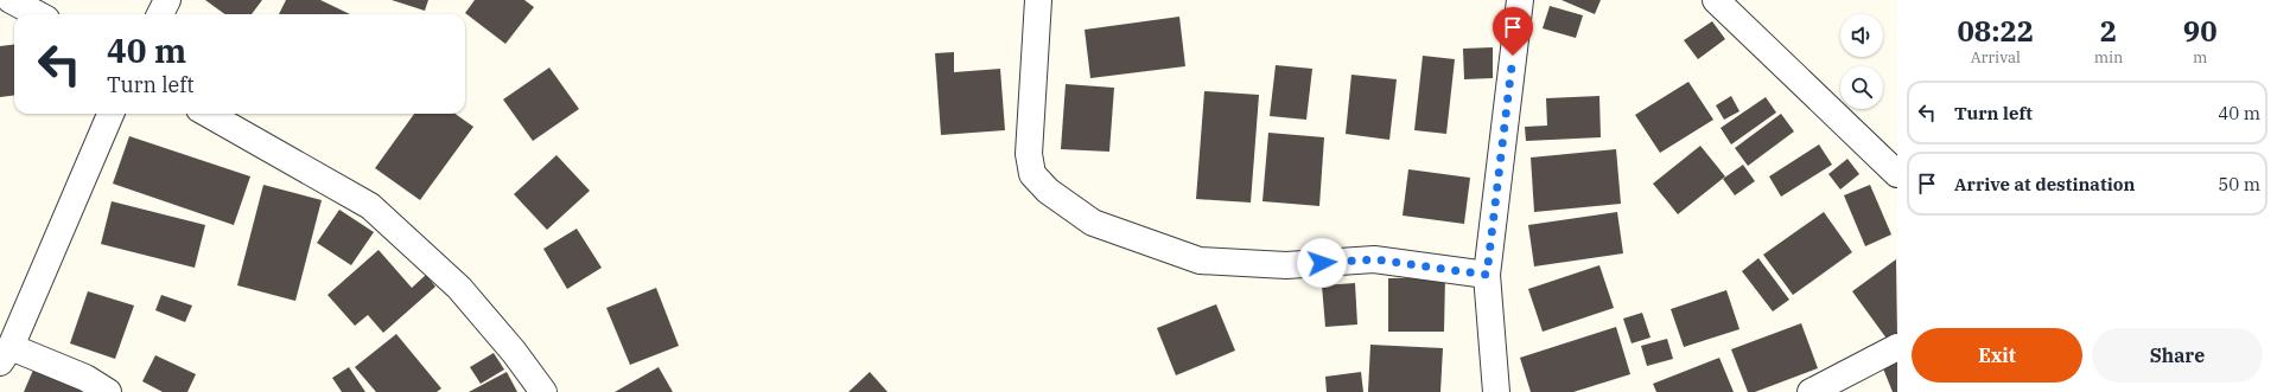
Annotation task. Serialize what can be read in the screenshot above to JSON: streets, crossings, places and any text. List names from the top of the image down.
{
  "page": {
    "eta": [
      "08:22",
      "Arrival",
      "2",
      "min",
      "90",
      "m"
    ],
    "turn": ["40 m", "Turn left"],
    "list": [
      {
        "name": "Turn left",
        "value": "40 m"
      },
      {
        "name": "Arrive at destination",
        "value": "50 m"
      }
    ],
    "buttons": ["Exit", "Share"]
  }
}
